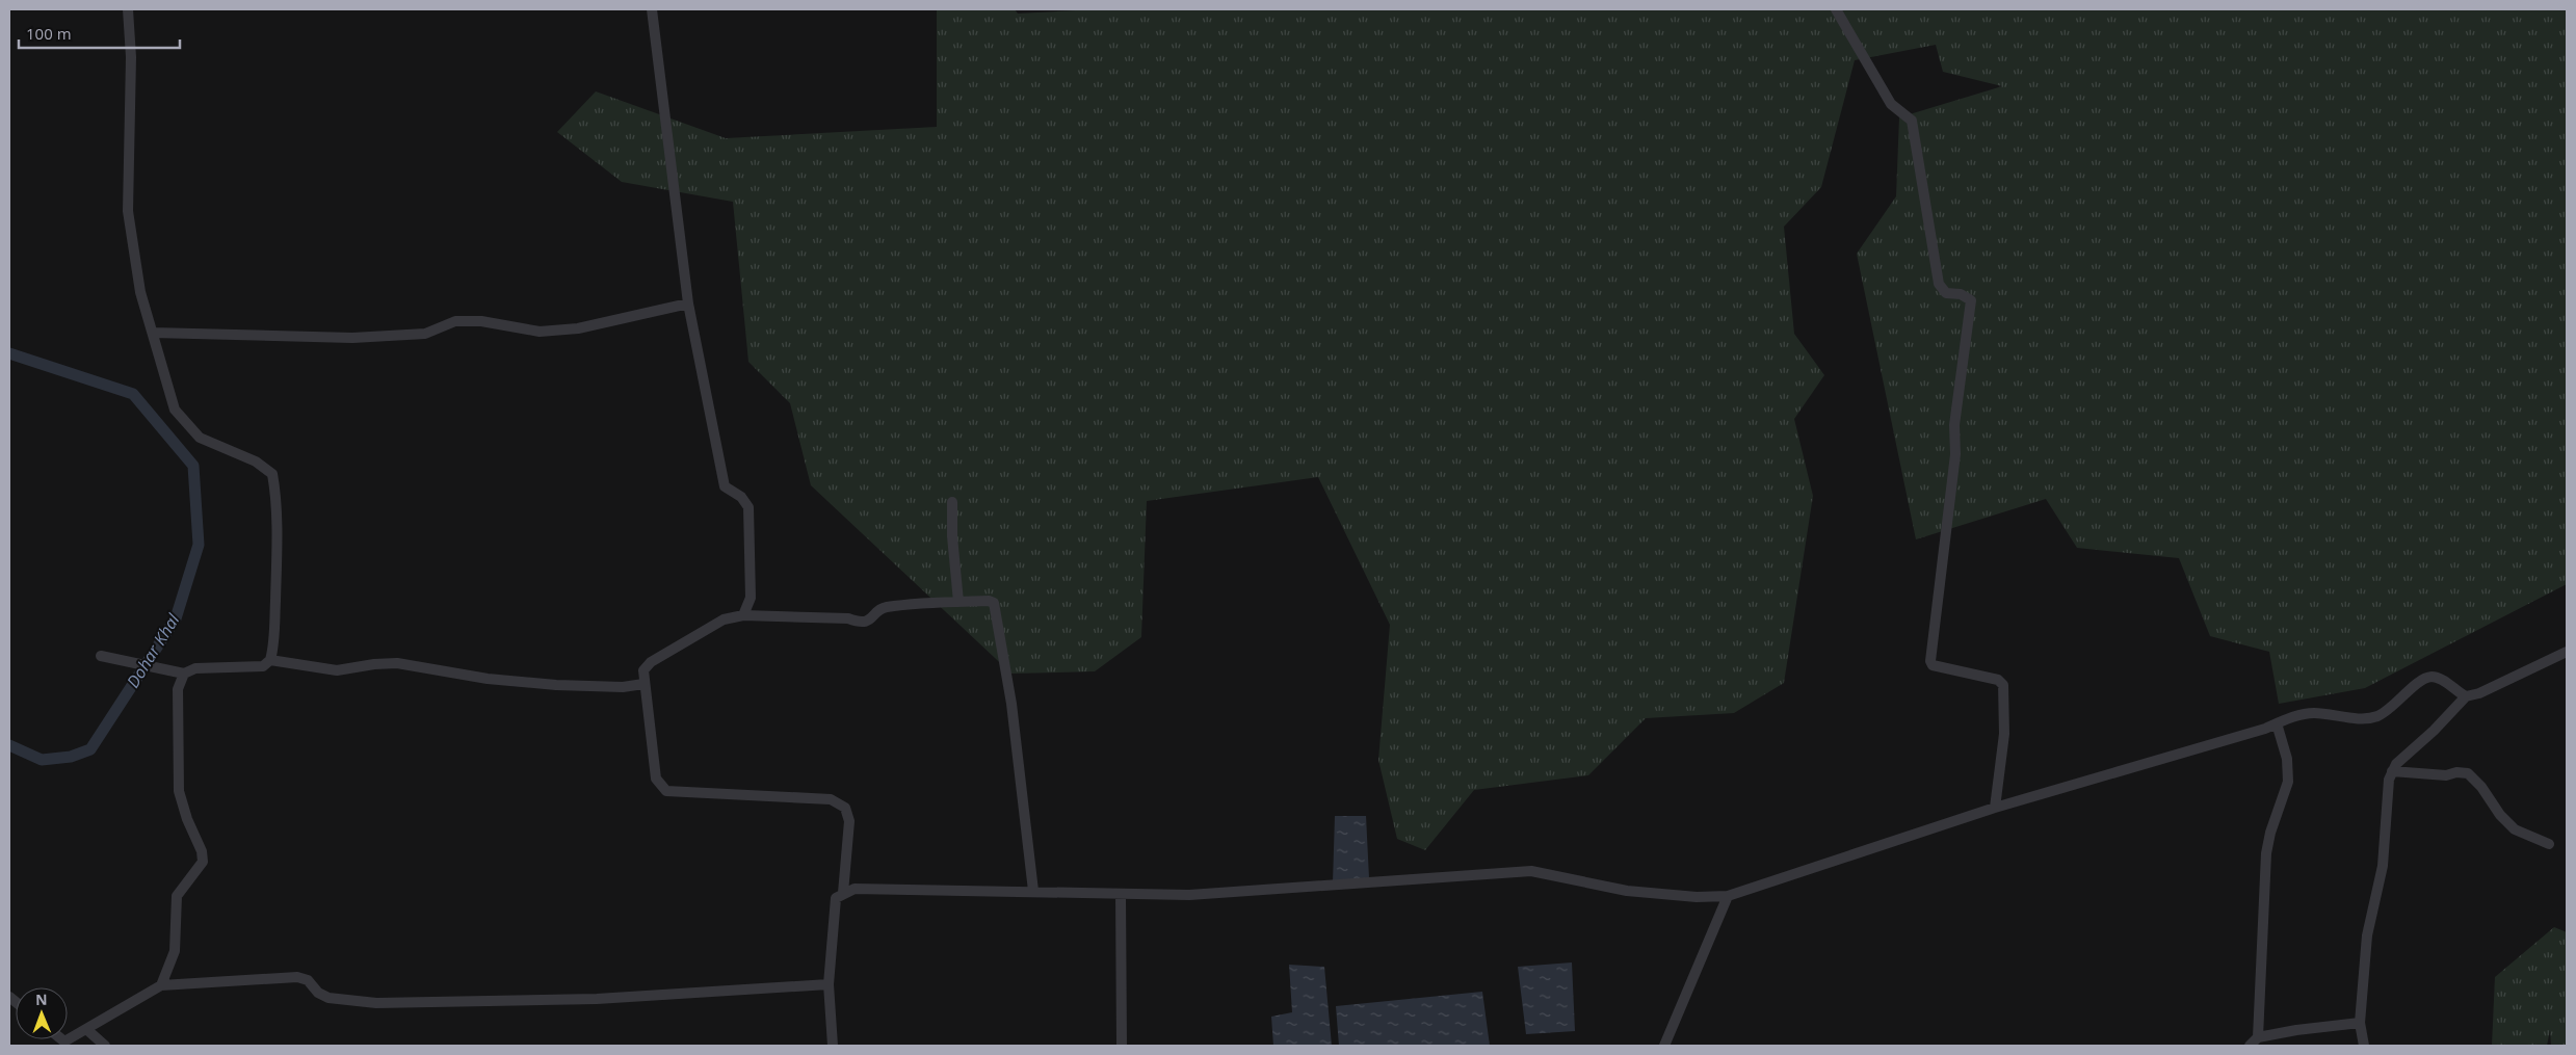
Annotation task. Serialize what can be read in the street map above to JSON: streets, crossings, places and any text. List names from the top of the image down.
{
  "water": ["Dohar Khal"],
  "scale_bar": "100 m",
  "north": "top"
}
